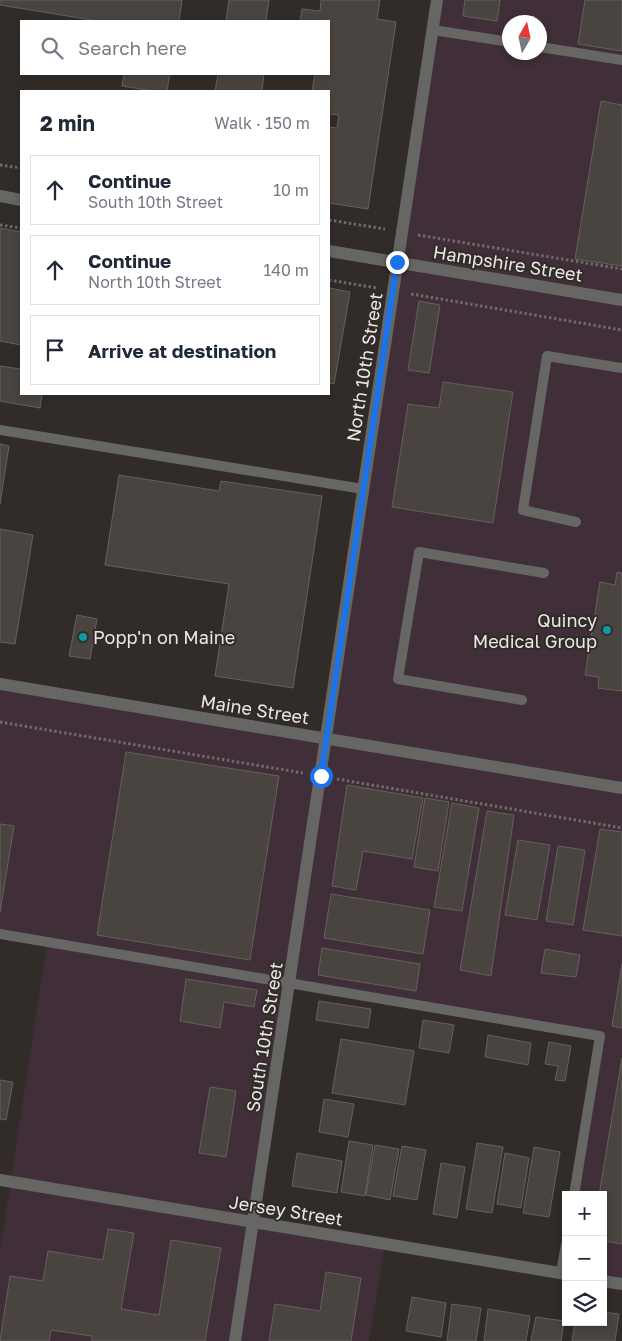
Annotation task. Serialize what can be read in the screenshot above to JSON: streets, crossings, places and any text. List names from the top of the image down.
{
  "streets": {
    "street": [
      "Hampshire Street",
      "North 10th Street",
      "Maine Street",
      "South 10th Street",
      "Jersey Street"
    ]
  },
  "crossings": [
    ["Hampshire Street", "North 10th Street"],
    ["North 10th Street", "Maine Street"],
    ["North 10th Street", "South 10th Street"],
    ["Maine Street", "South 10th Street"],
    ["South 10th Street", "Jersey Street"]
  ],
  "places": ["Quincy Medical Group", "Popp'n on Maine"],
  "north": "top",
  "page": {
    "search": "Search here",
    "heading": ["2 min", "Walk · 150 m"],
    "list": [
      ["Continue", "South 10th Street", "10 m"],
      ["Continue", "North 10th Street", "140 m"],
      "Arrive at destination"
    ],
    "map_buttons": ["+", "−"]
  }
}
